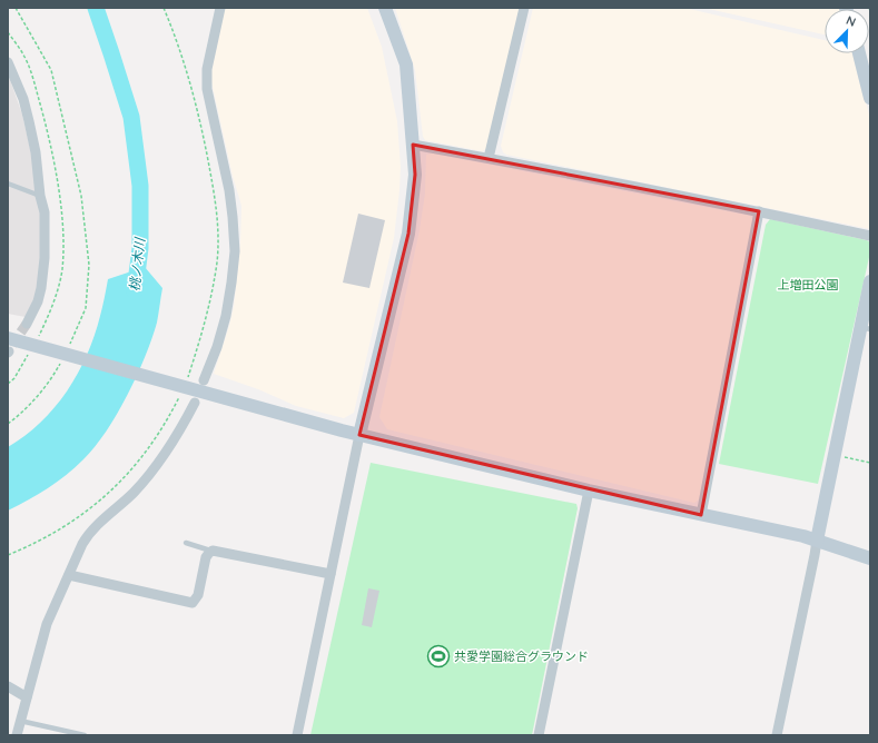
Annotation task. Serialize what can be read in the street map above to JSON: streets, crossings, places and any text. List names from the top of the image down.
{
  "water": ["桃ノ木川"],
  "parks": ["上増田公園"],
  "places": {
    "sports": ["共愛学園総合グラウンド"]
  },
  "north": "top right"
}
